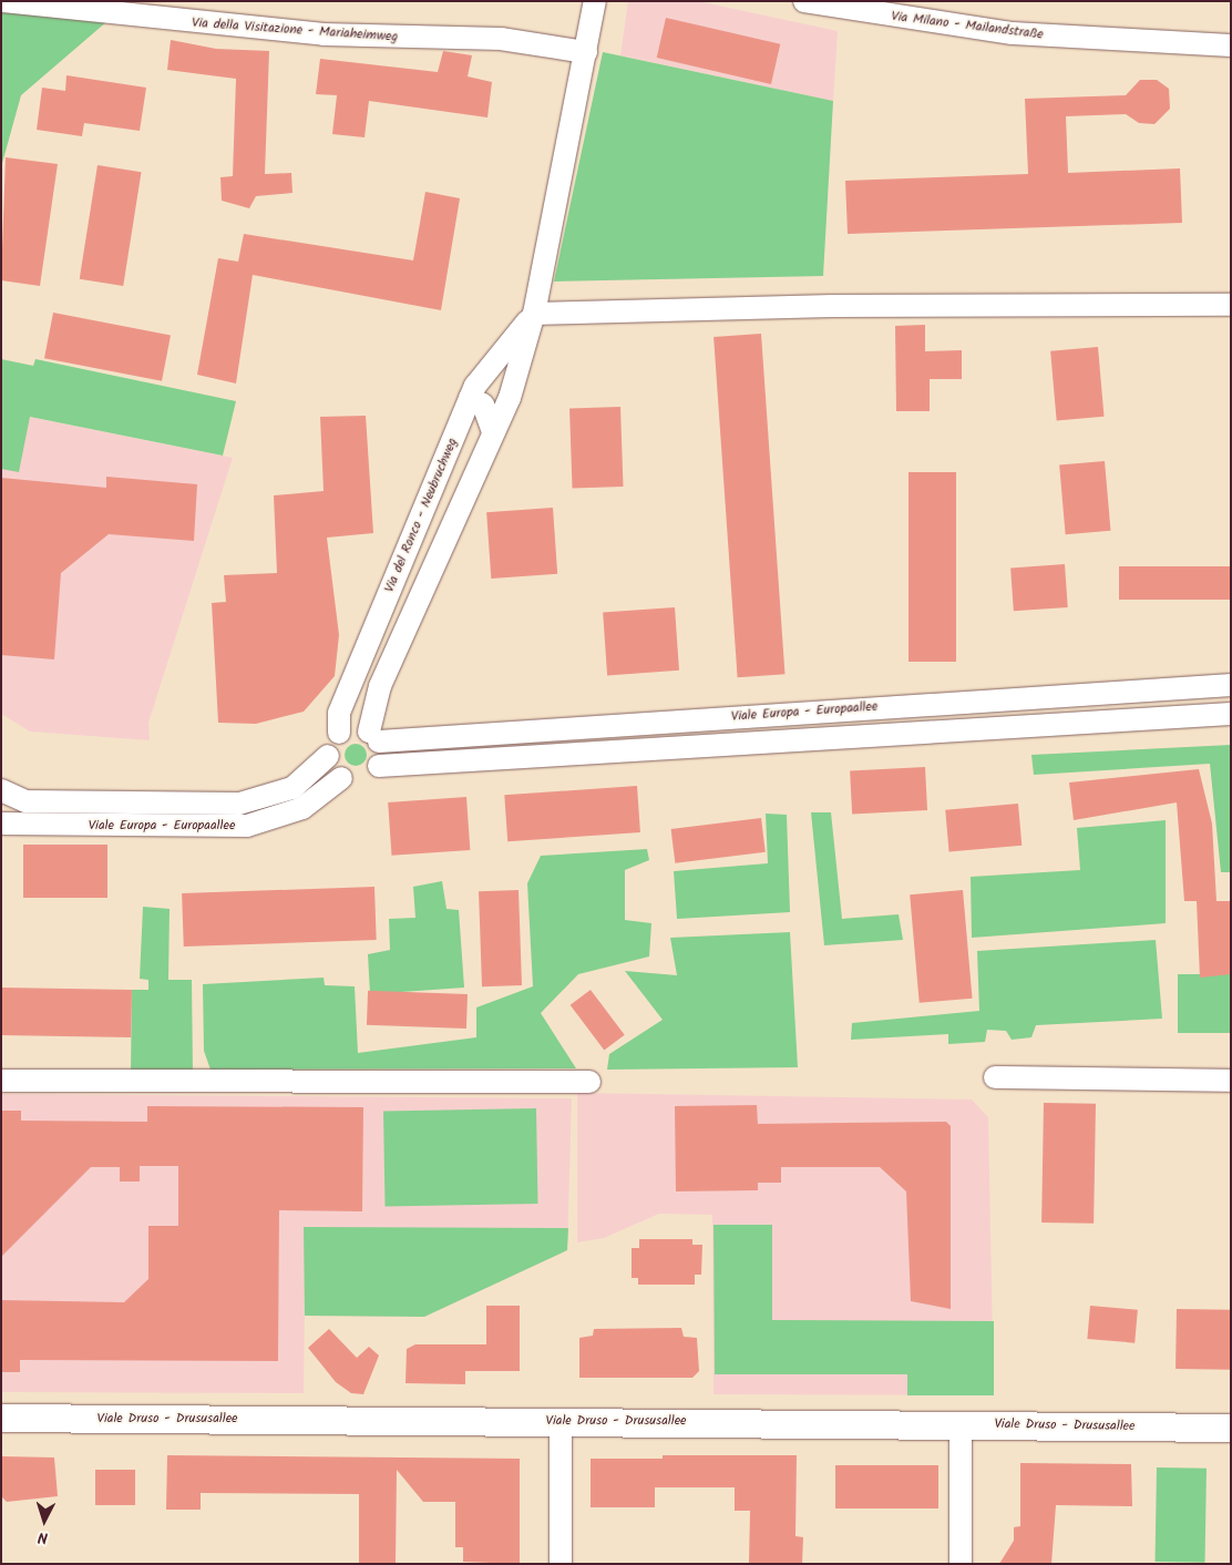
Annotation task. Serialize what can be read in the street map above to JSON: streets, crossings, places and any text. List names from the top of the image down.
{
  "streets": {
    "main road": ["Viale Druso - Drususallee"],
    "street": [
      "Via Milano - Mailandstraße",
      "Via della Visitazione - Mariaheimweg",
      "Via del Ronco - Neubruchweg",
      "Viale Europa - Europaallee"
    ]
  },
  "crossings": [
    ["Via della Visitazione - Mariaheimweg", "Via del Ronco - Neubruchweg"],
    ["Via del Ronco - Neubruchweg", "Viale Europa - Europaallee"]
  ],
  "north": "bottom"
}
